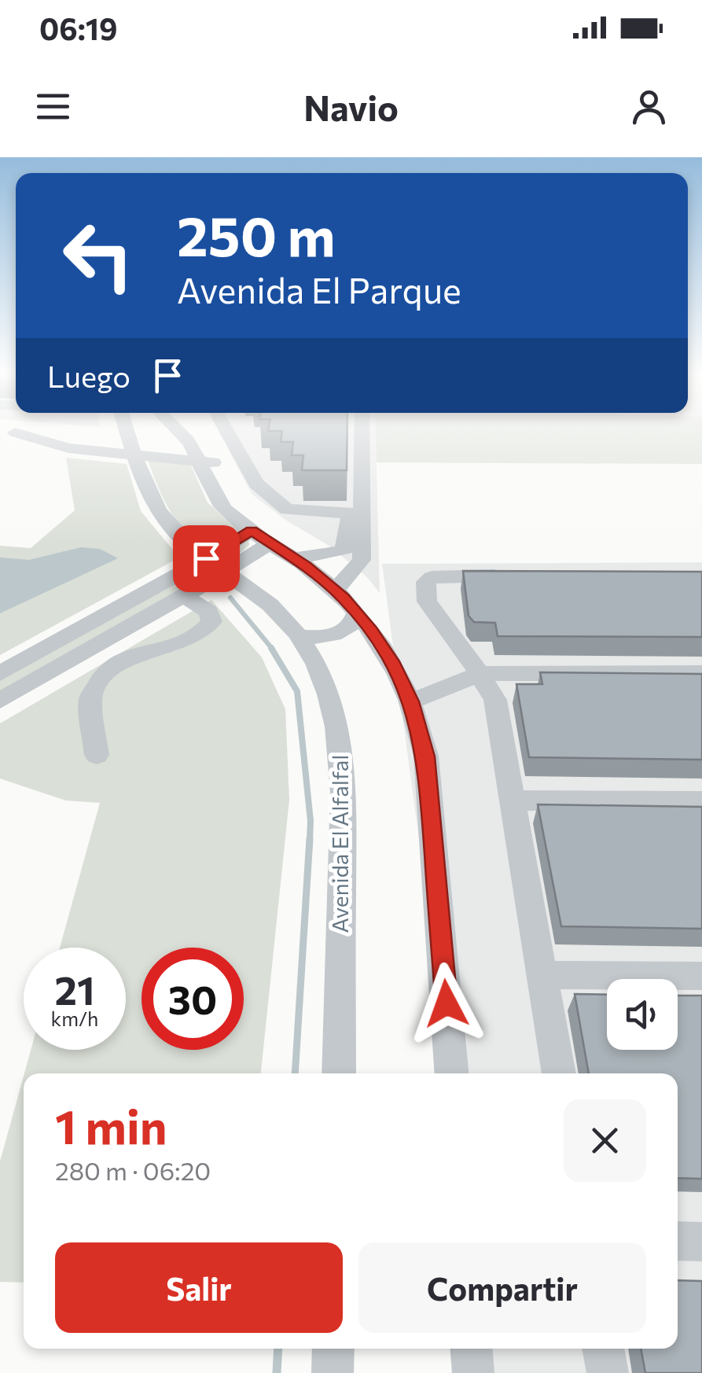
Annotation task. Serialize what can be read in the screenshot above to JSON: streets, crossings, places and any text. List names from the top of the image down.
{
  "streets": {
    "street": ["Avenida El Alfalfal"]
  },
  "page": {
    "status": "06:19",
    "header": "Navio",
    "turn": ["250 m", "Avenida El Parque"],
    "then": "Luego",
    "speed": "21 km/h",
    "limit": "30",
    "heading": ["1 min", "280 m · 06:20"],
    "buttons": ["Salir", "Compartir"]
  }
}
